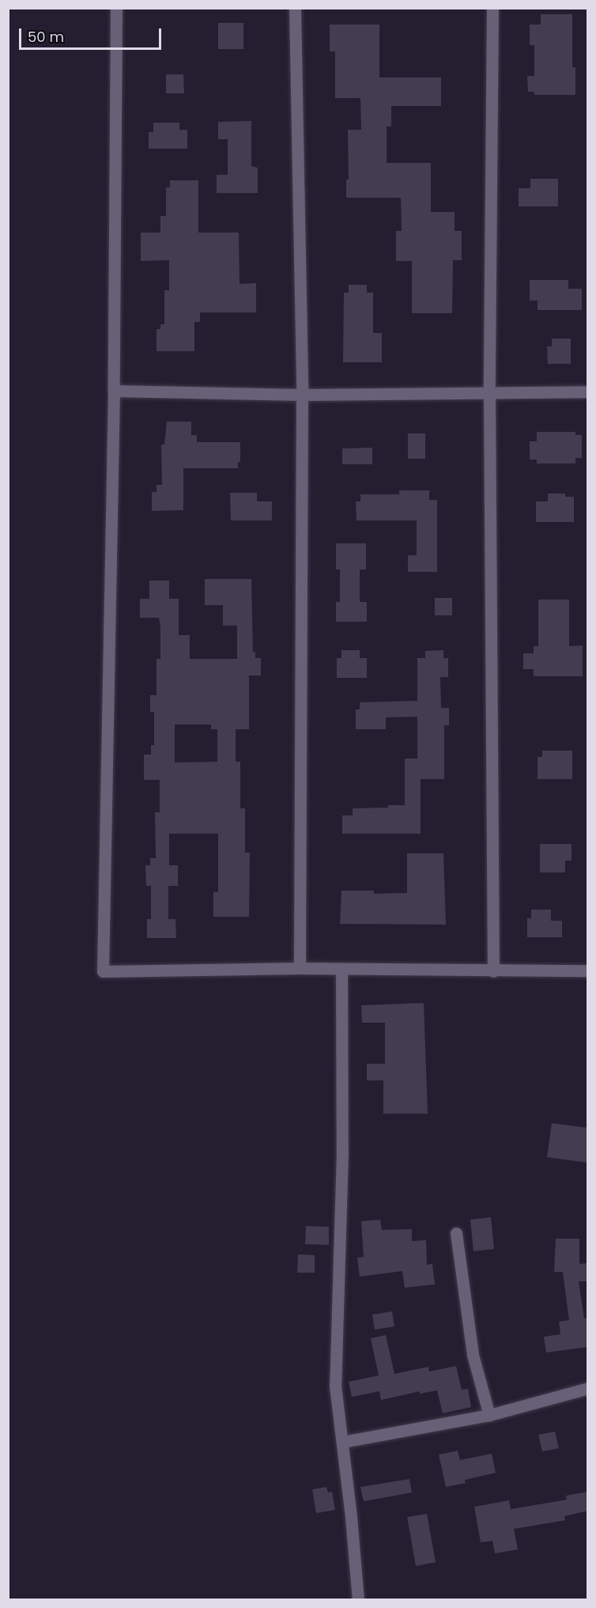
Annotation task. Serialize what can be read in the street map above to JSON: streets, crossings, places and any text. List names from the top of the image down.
{
  "scale_bar": "50 m"
}
